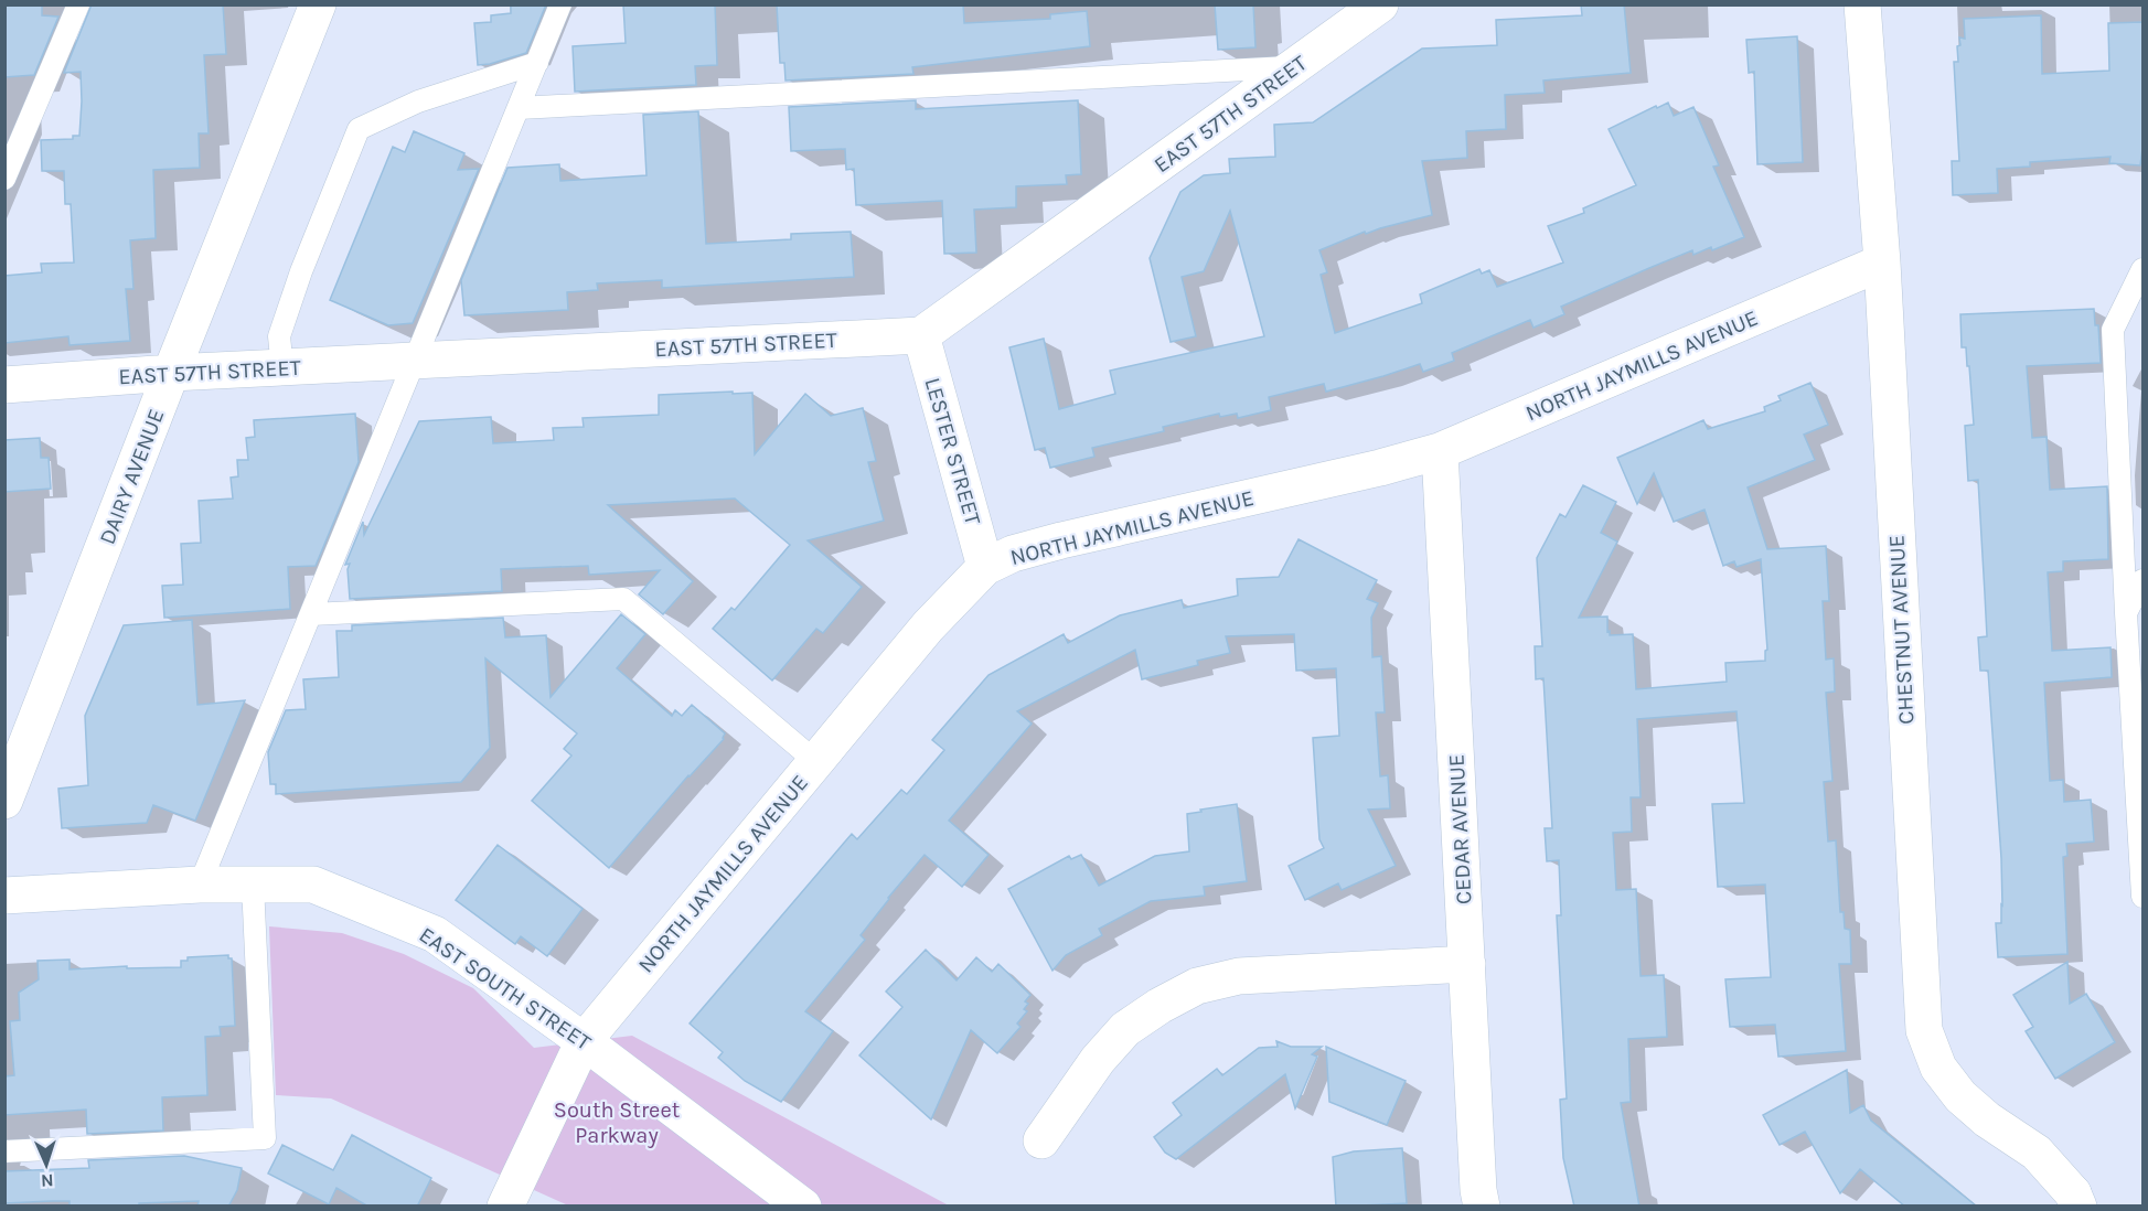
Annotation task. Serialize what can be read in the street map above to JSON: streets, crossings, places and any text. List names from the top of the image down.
{
  "streets": {
    "street": [
      "EAST 57TH STREET",
      "NORTH JAYMILLS AVENUE",
      "LESTER STREET",
      "DAIRY AVENUE",
      "CHESTNUT AVENUE",
      "CEDAR AVENUE",
      "EAST SOUTH STREET"
    ]
  },
  "crossings": [
    ["EAST 57TH STREET", "LESTER STREET"],
    ["EAST 57TH STREET", "DAIRY AVENUE"],
    ["NORTH JAYMILLS AVENUE", "LESTER STREET"],
    ["NORTH JAYMILLS AVENUE", "CHESTNUT AVENUE"],
    ["NORTH JAYMILLS AVENUE", "CEDAR AVENUE"],
    ["NORTH JAYMILLS AVENUE", "EAST SOUTH STREET"]
  ],
  "parks": ["South Street Parkway"],
  "north": "bottom"
}
